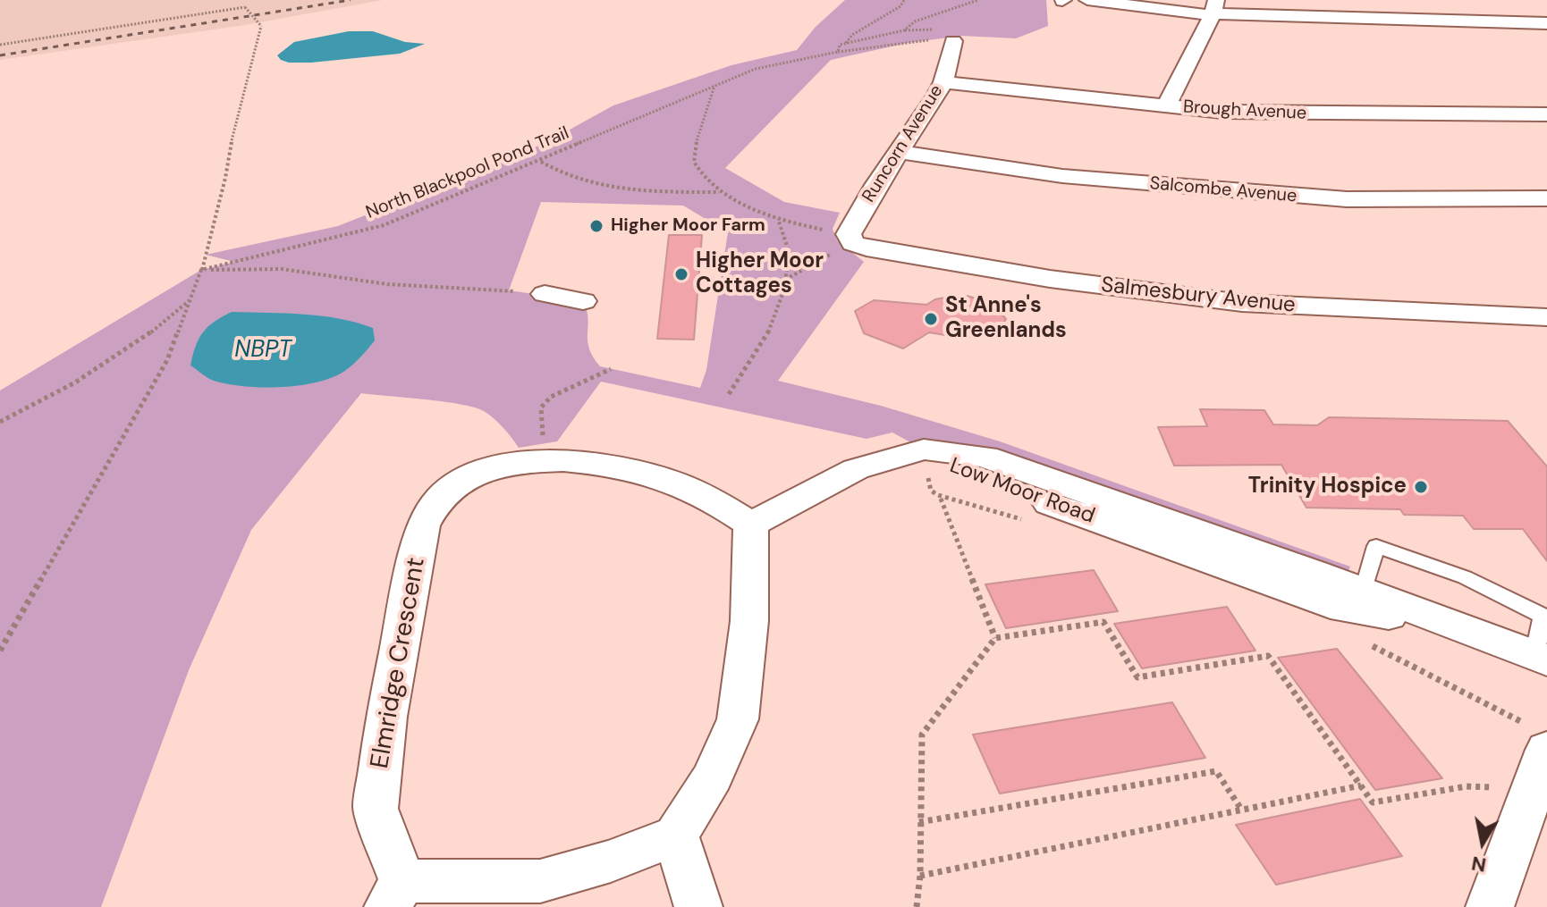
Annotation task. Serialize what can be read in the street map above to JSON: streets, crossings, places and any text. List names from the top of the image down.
{
  "streets": {
    "street": [
      "Brough Avenue",
      "Runcorn Avenue",
      "Salcombe Avenue",
      "Salmesbury Avenue",
      "Low Moor Road",
      "Elmridge Crescent"
    ],
    "path": ["North Blackpool Pond Trail"]
  },
  "crossings": [
    ["Brough Avenue", "Runcorn Avenue"],
    ["Runcorn Avenue", "North Blackpool Pond Trail"],
    ["Runcorn Avenue", "Salcombe Avenue"],
    ["Runcorn Avenue", "Salmesbury Avenue"],
    ["Low Moor Road", "Elmridge Crescent"]
  ],
  "water": ["NBPT"],
  "places": [
    "Higher Moor Farm",
    "Higher Moor Cottages",
    "St Anne's Greenlands",
    "Trinity Hospice"
  ],
  "north": "bottom"
}
